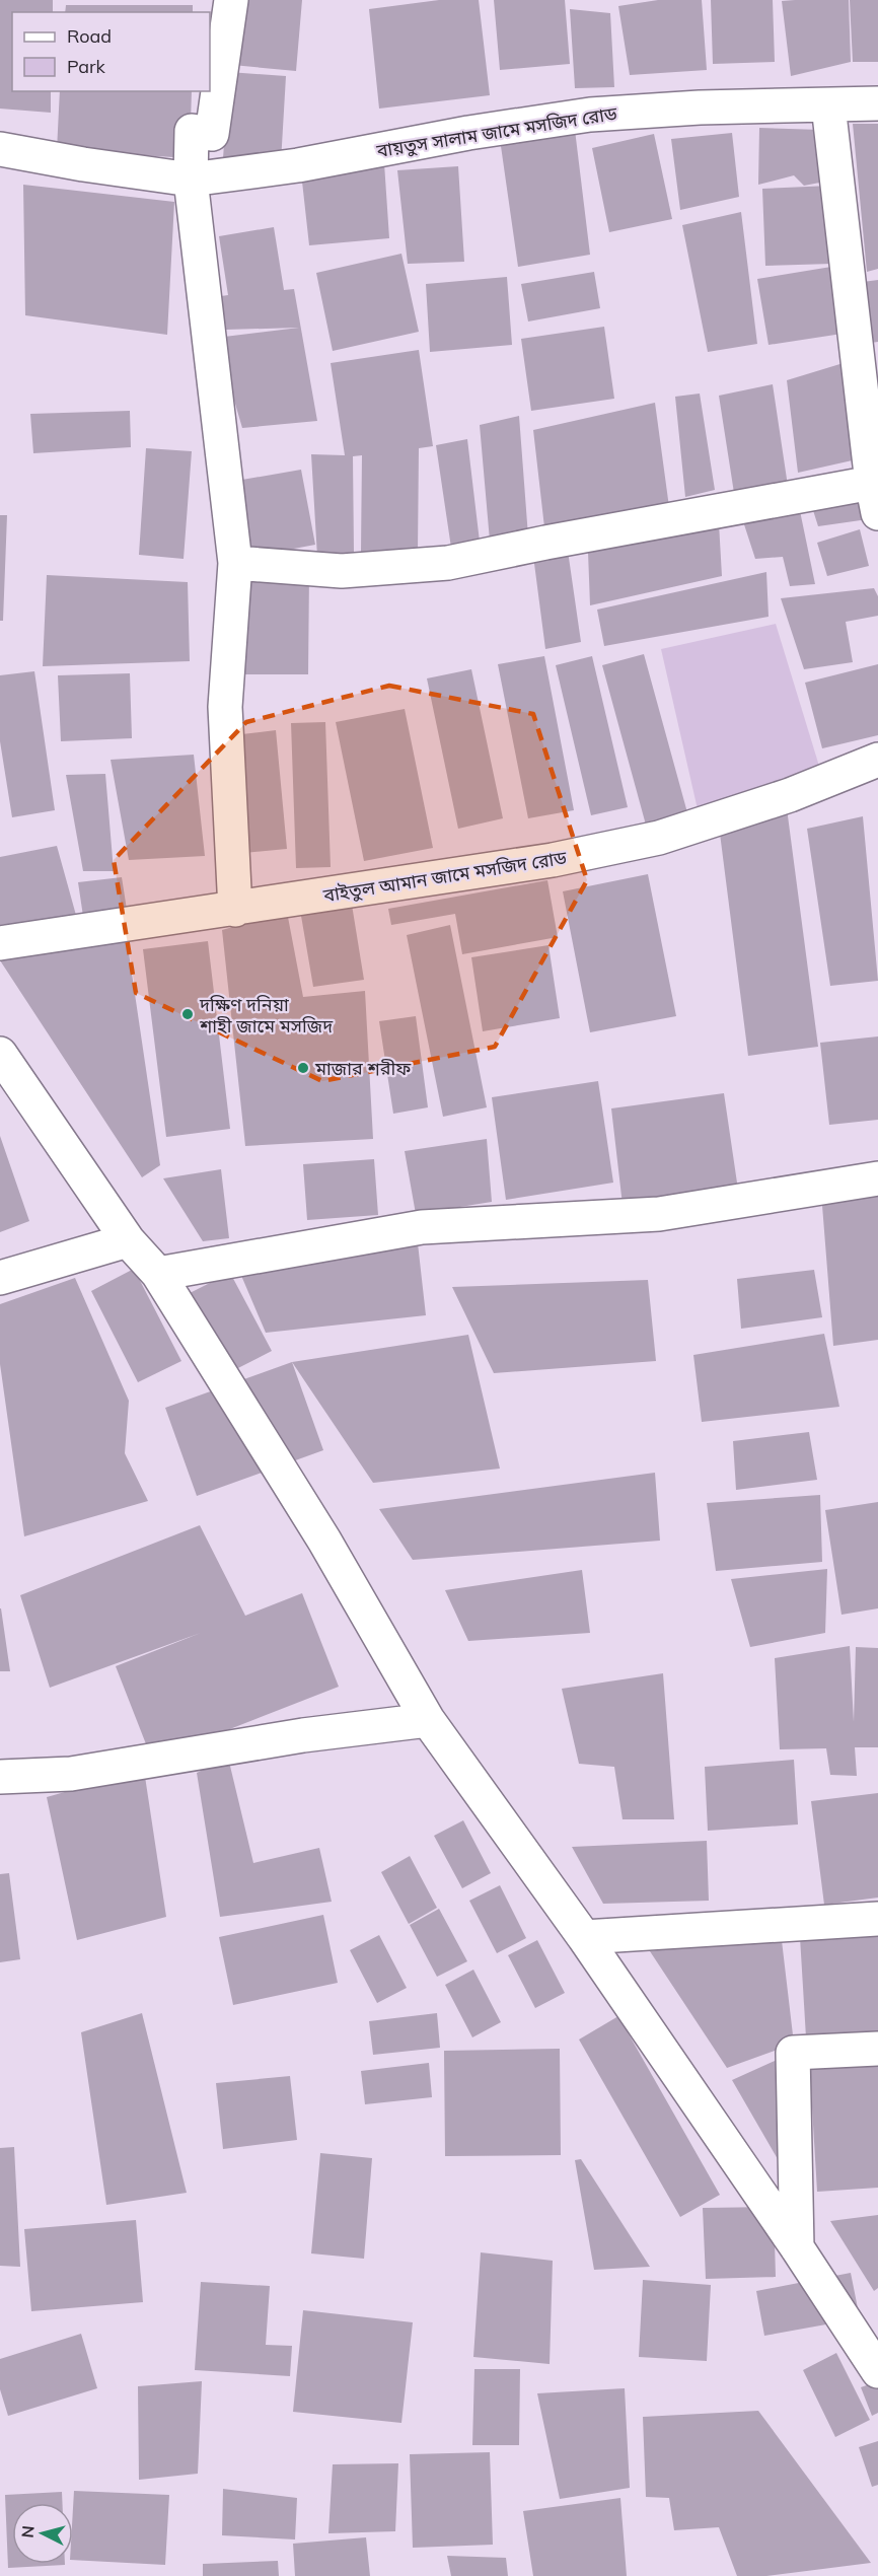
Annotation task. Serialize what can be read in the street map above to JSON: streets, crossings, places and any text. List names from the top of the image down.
{
  "streets": {
    "street": ["বায়তুস সালাম জামে মসজিদ রোড", "বাইতুল আমান জামে মসজিদ রোড"]
  },
  "places": ["দক্ষিণ দনিয়া শাহী জামে মসজিদ", "মাজার শরীফ"],
  "legend": ["Road", "Park"],
  "north": "left"
}
